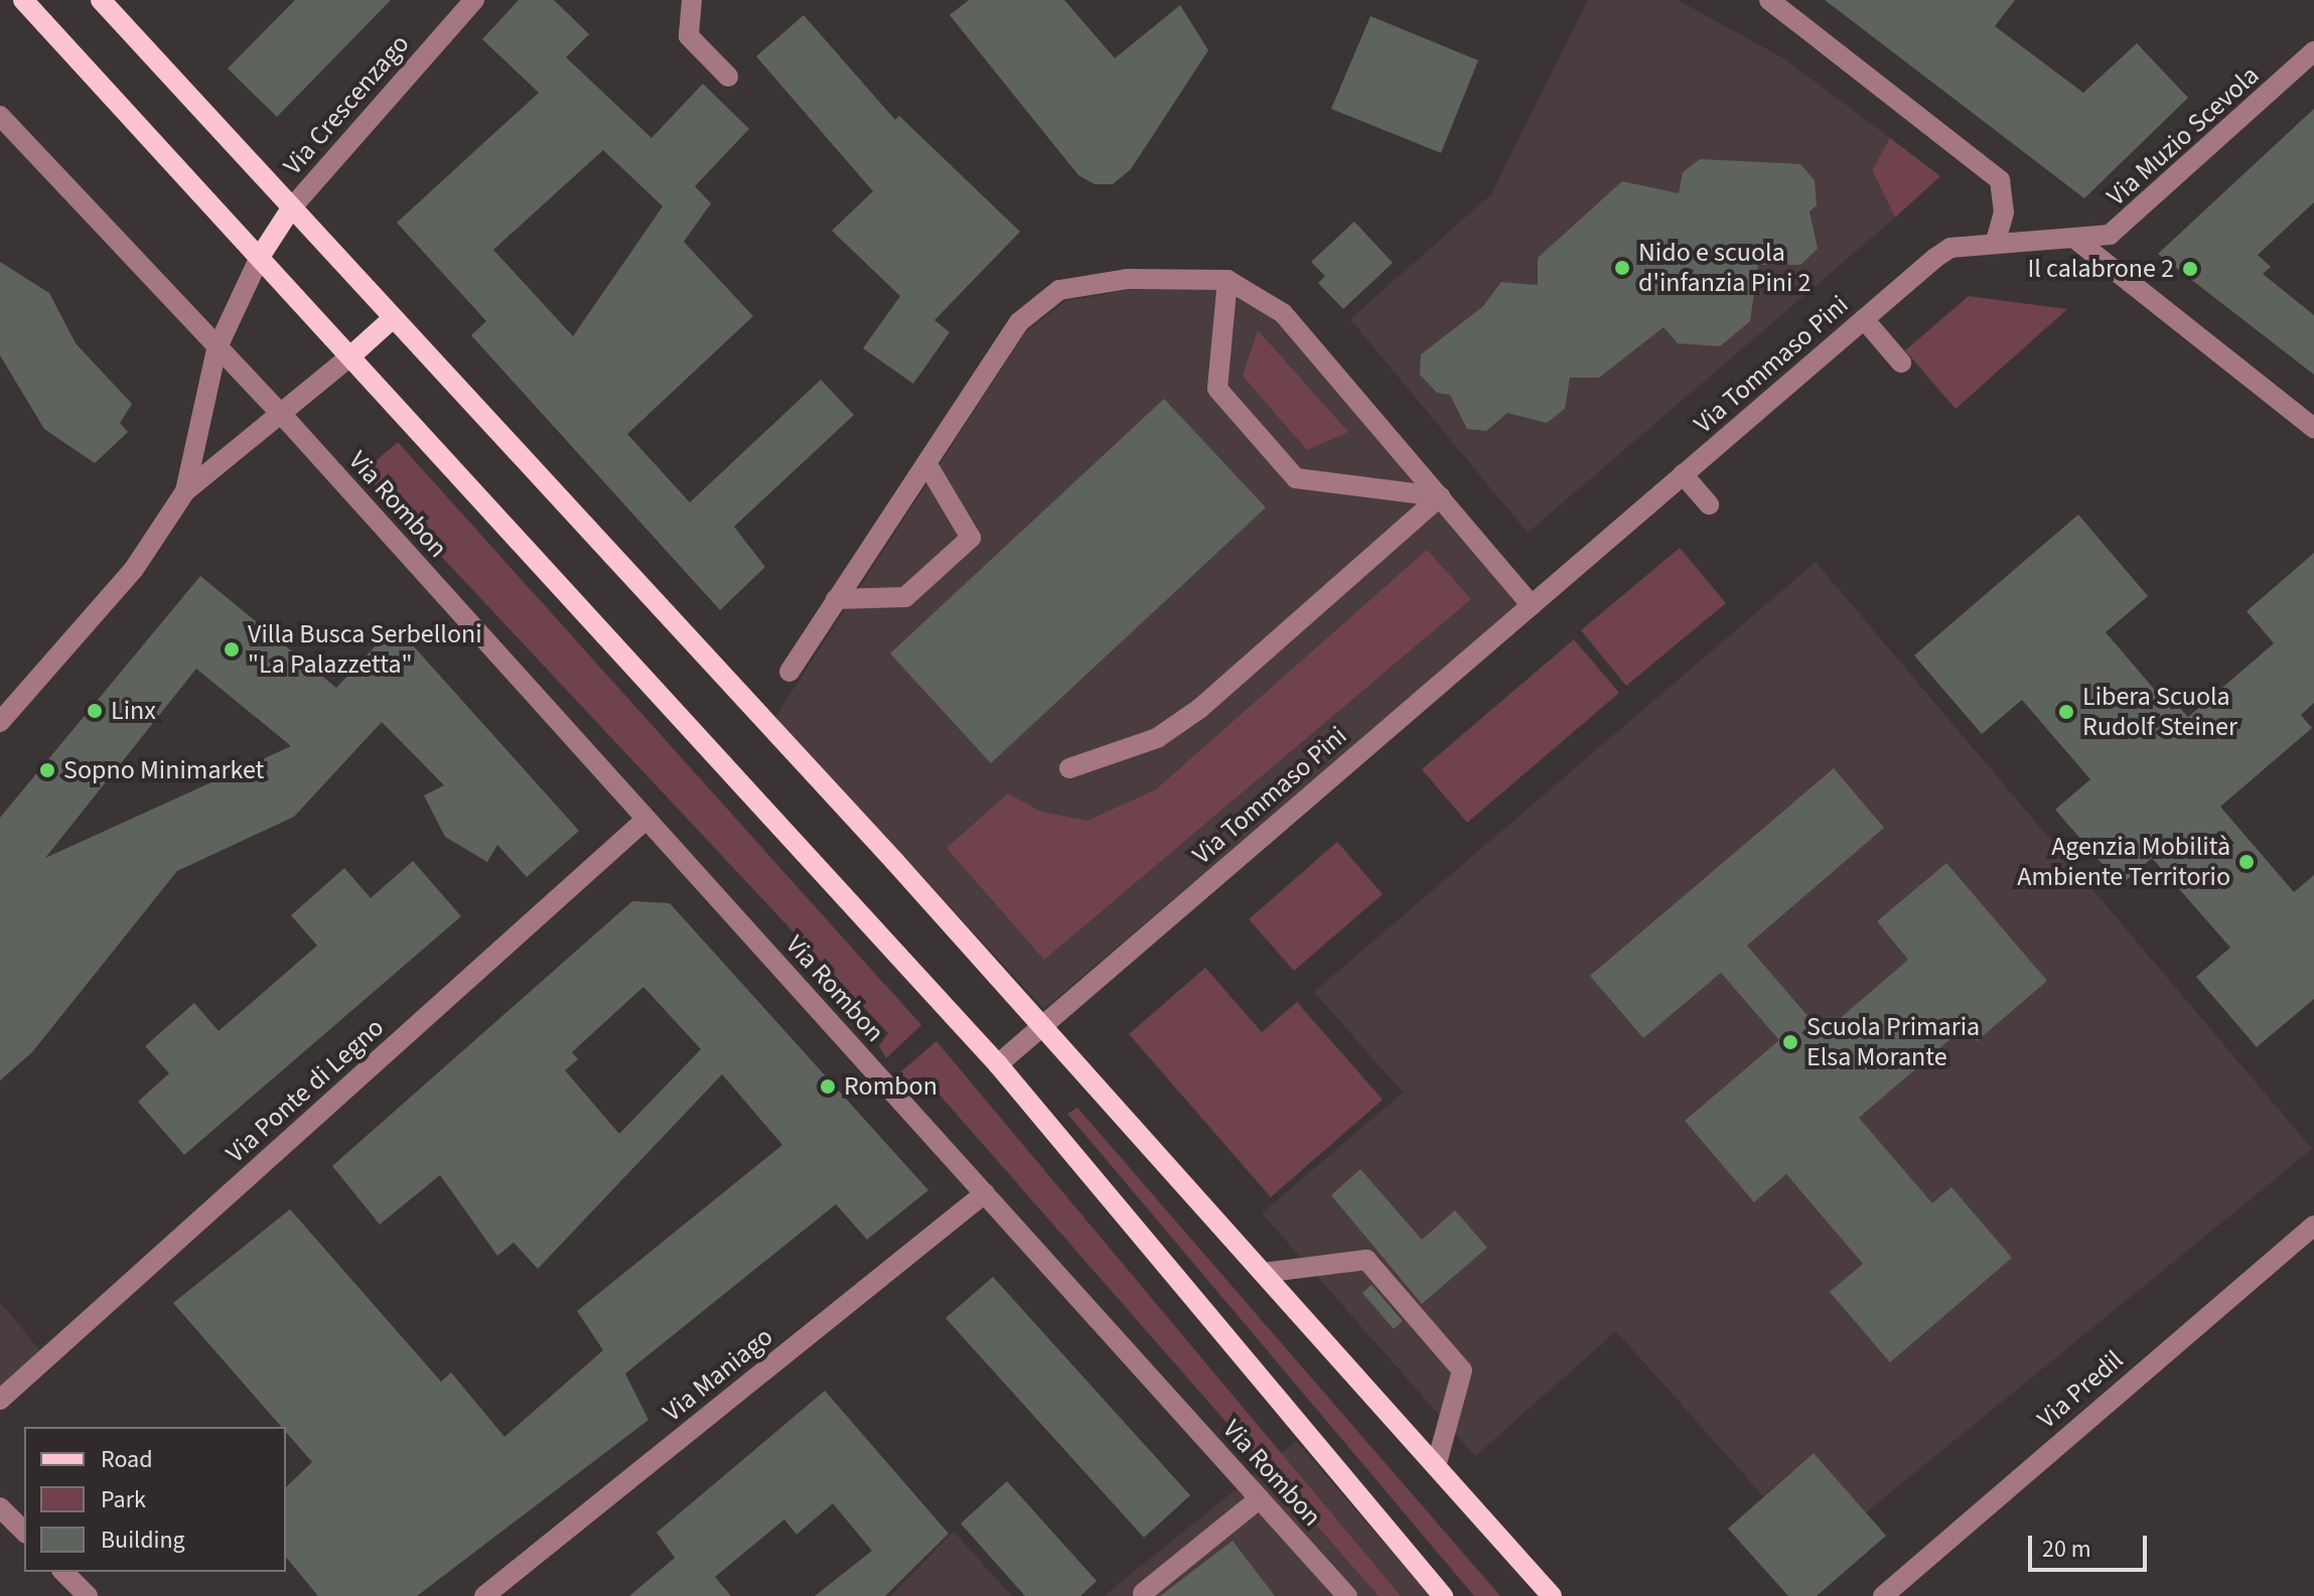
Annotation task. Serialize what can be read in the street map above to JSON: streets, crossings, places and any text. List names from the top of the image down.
{
  "streets": {
    "main road": ["Via Rombon"],
    "street": [
      "Via Crescenzago",
      "Via Muzio Scevola",
      "Via Tommaso Pini",
      "Via Ponte di Legno",
      "Via Maniago",
      "Via Predil"
    ]
  },
  "crossings": [
    ["Via Muzio Scevola", "Via Tommaso Pini"],
    ["Via Rombon", "Via Ponte di Legno"],
    ["Via Rombon", "Via Maniago"]
  ],
  "places": [
    "Nido e scuola d'infanzia Pini 2",
    "Il calabrone 2",
    "Villa Busca Serbelloni \"La Palazzetta\"",
    "Linx",
    "Libera Scuola Rudolf Steiner",
    "Sopno Minimarket",
    "Agenzia Mobilità Ambiente Territorio",
    "Scuola Primaria Elsa Morante",
    "Rombon"
  ],
  "legend": ["Road", "Park", "Building"],
  "scale_bar": "20 m"
}
